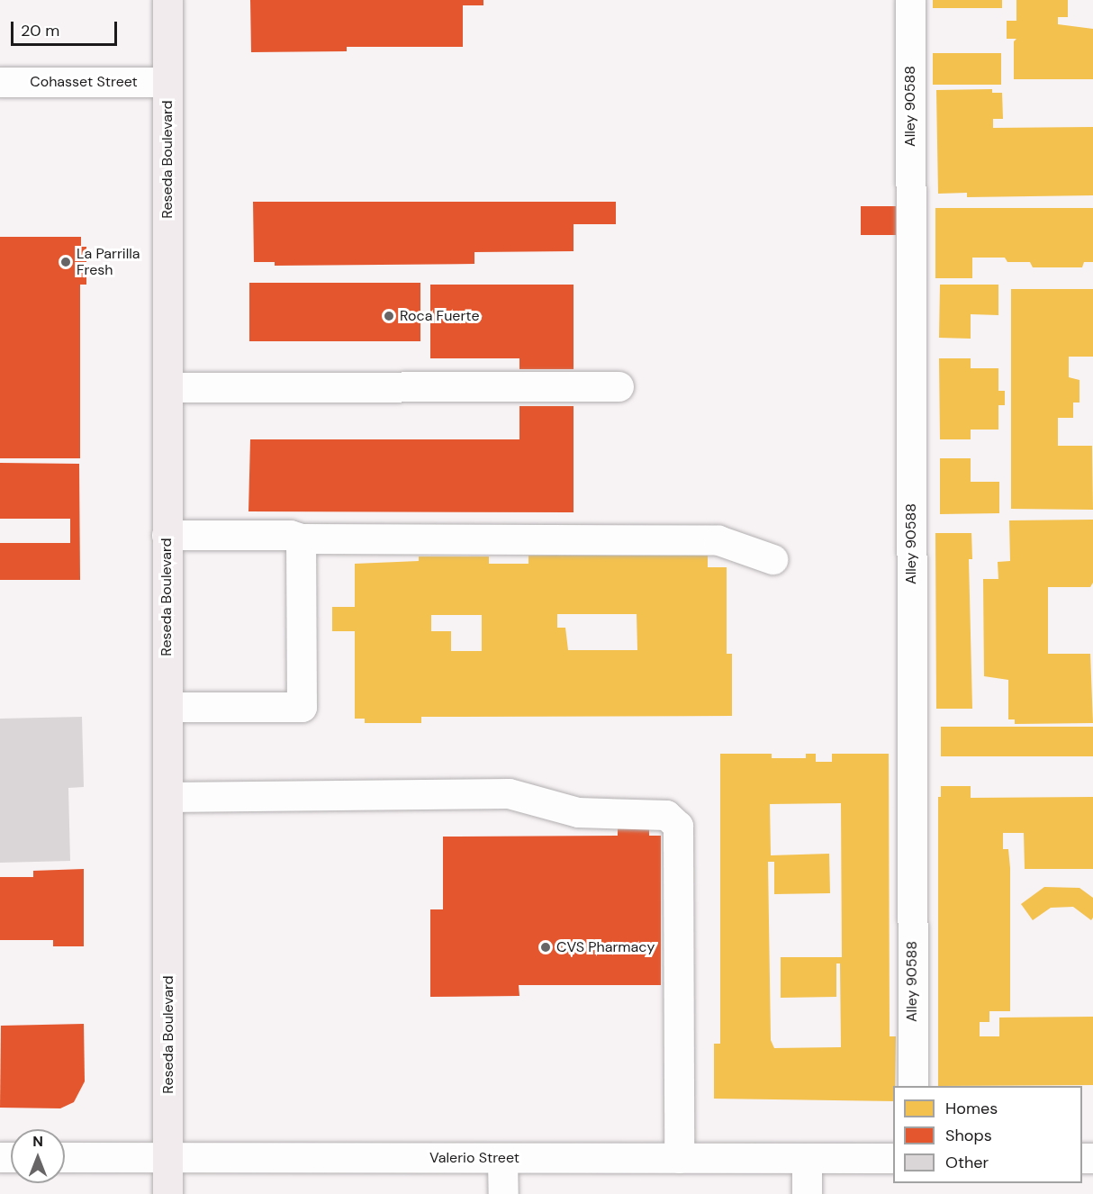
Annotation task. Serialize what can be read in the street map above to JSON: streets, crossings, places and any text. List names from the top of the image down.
{
  "streets": {
    "main road": ["Reseda Boulevard"],
    "street": ["Cohasset Street", "Alley 90588", "Valerio Street"]
  },
  "crossings": [
    ["Cohasset Street", "Reseda Boulevard"],
    ["Reseda Boulevard", "Valerio Street"]
  ],
  "places": ["La Parrilla Fresh", "Roca Fuerte", "CVS Pharmacy"],
  "legend": ["Homes", "Shops", "Other"],
  "scale_bar": "20 m",
  "north": "top"
}
